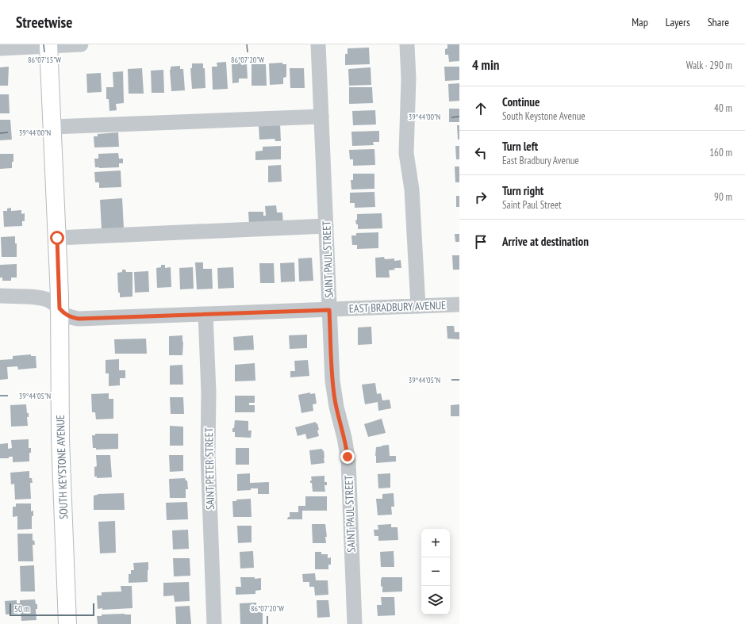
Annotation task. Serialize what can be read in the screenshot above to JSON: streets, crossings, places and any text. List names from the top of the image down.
{
  "streets": {
    "main road": ["SOUTH KEYSTONE AVENUE"],
    "street": ["SAINT PAUL STREET", "EAST BRADBURY AVENUE", "SAINT PETER STREET"]
  },
  "crossings": [
    ["SAINT PAUL STREET", "EAST BRADBURY AVENUE"],
    ["EAST BRADBURY AVENUE", "SOUTH KEYSTONE AVENUE"],
    ["EAST BRADBURY AVENUE", "SAINT PETER STREET"]
  ],
  "scale_bar": "50 m",
  "page": {
    "header": "Streetwise",
    "nav": ["Map", "Layers", "Share"],
    "heading": ["4 min", "Walk · 290 m"],
    "list": [
      ["Continue", "South Keystone Avenue", "40 m"],
      ["Turn left", "East Bradbury Avenue", "160 m"],
      ["Turn right", "Saint Paul Street", "90 m"],
      "Arrive at destination"
    ],
    "map_buttons": ["+", "−"],
    "scale": "50 m"
  },
  "coordinates": [
    "86°07'15\"W",
    "86°07'20\"W",
    "39°44'00\"N",
    "39°44'05\"N"
  ]
}
